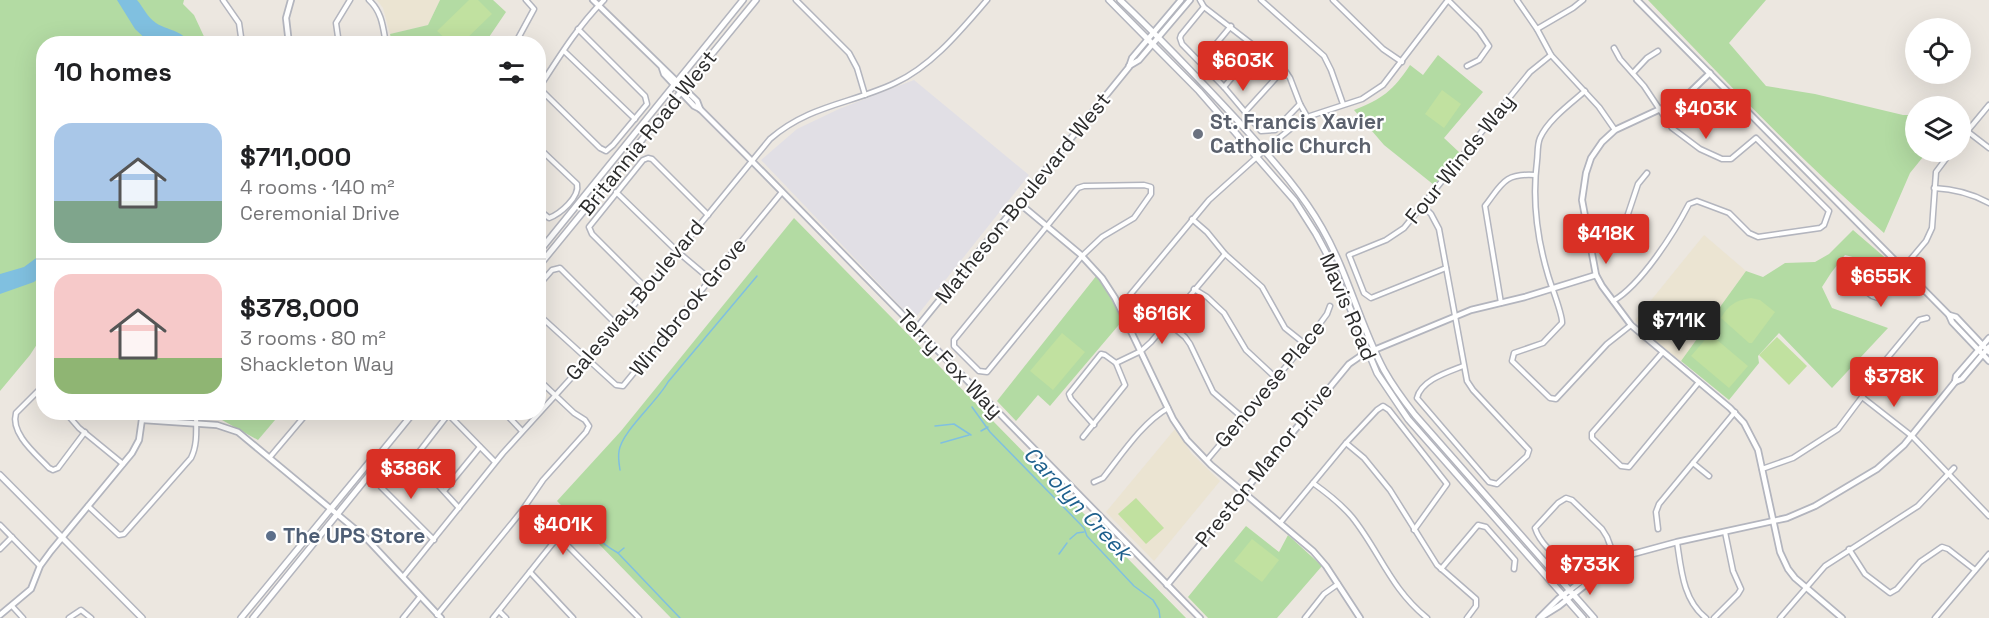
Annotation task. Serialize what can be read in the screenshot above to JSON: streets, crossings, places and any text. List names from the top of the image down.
{
  "streets": {
    "main road": ["Britannia Road West", "Mavis Road"],
    "street": [
      "Four Winds Way",
      "Matheson Boulevard West",
      "Galesway Boulevard",
      "Windbrook Grove",
      "Terry Fox Way",
      "Genovese Place",
      "Preston Manor Drive"
    ]
  },
  "crossings": [
    ["Britannia Road West", "Terry Fox Way"],
    ["Matheson Boulevard West", "Mavis Road"],
    ["Matheson Boulevard West", "Terry Fox Way"],
    ["Galesway Boulevard", "Windbrook Grove"],
    ["Galesway Boulevard", "Terry Fox Way"],
    ["Windbrook Grove", "Terry Fox Way"],
    ["Mavis Road", "Preston Manor Drive"],
    ["Terry Fox Way", "Preston Manor Drive"]
  ],
  "water": ["Carolyn Creek"],
  "places": ["St. Francis Xavier Catholic Church", "The UPS Store"],
  "page": {
    "heading": "10 homes",
    "price": [
      "$603K",
      "$403K",
      "$418K",
      "$655K",
      "$616K",
      "$711K",
      "$378K",
      "$386K",
      "$401K",
      "$733K"
    ],
    "list": [
      {
        "name": "$711,000",
        "note": "4 rooms · 140 m² · Ceremonial Drive"
      },
      {
        "name": "$378,000",
        "note": "3 rooms · 80 m² · Shackleton Way"
      }
    ]
  }
}
